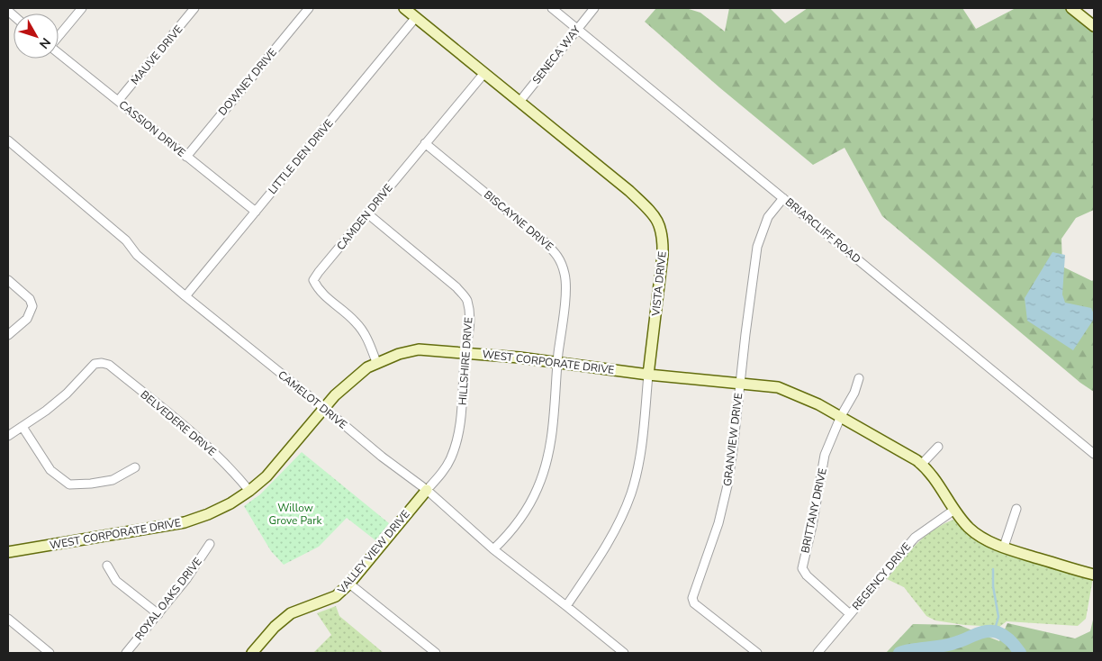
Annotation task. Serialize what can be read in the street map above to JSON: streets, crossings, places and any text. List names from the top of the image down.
{
  "streets": {
    "street": [
      "MAUVE DRIVE",
      "SENECA WAY",
      "DOWNEY DRIVE",
      "CASSION DRIVE",
      "LITTLE DEN DRIVE",
      "CAMDEN DRIVE",
      "BISCAYNE DRIVE",
      "BRIARCLIFF ROAD",
      "VISTA DRIVE",
      "HILLSHIRE DRIVE",
      "WEST CORPORATE DRIVE",
      "CAMELOT DRIVE",
      "BELVEDERE DRIVE",
      "GRANVIEW DRIVE",
      "BRITTANY DRIVE",
      "VALLEY VIEW DRIVE",
      "REGENCY DRIVE",
      "ROYAL OAKS DRIVE"
    ]
  },
  "crossings": [
    ["MAUVE DRIVE", "CASSION DRIVE"],
    ["SENECA WAY", "BRIARCLIFF ROAD"],
    ["SENECA WAY", "VISTA DRIVE"],
    ["DOWNEY DRIVE", "CASSION DRIVE"],
    ["CASSION DRIVE", "LITTLE DEN DRIVE"],
    ["LITTLE DEN DRIVE", "VISTA DRIVE"],
    ["LITTLE DEN DRIVE", "CAMELOT DRIVE"],
    ["CAMDEN DRIVE", "BISCAYNE DRIVE"],
    ["CAMDEN DRIVE", "VISTA DRIVE"],
    ["CAMDEN DRIVE", "HILLSHIRE DRIVE"],
    ["CAMDEN DRIVE", "WEST CORPORATE DRIVE"],
    ["BISCAYNE DRIVE", "WEST CORPORATE DRIVE"],
    ["BISCAYNE DRIVE", "CAMELOT DRIVE"],
    ["BRIARCLIFF ROAD", "GRANVIEW DRIVE"],
    ["VISTA DRIVE", "WEST CORPORATE DRIVE"],
    ["VISTA DRIVE", "CAMELOT DRIVE"],
    ["HILLSHIRE DRIVE", "WEST CORPORATE DRIVE"],
    ["HILLSHIRE DRIVE", "CAMELOT DRIVE"],
    ["HILLSHIRE DRIVE", "VALLEY VIEW DRIVE"],
    ["WEST CORPORATE DRIVE", "CAMELOT DRIVE"],
    ["WEST CORPORATE DRIVE", "BELVEDERE DRIVE"],
    ["WEST CORPORATE DRIVE", "GRANVIEW DRIVE"],
    ["WEST CORPORATE DRIVE", "BRITTANY DRIVE"],
    ["WEST CORPORATE DRIVE", "REGENCY DRIVE"],
    ["CAMELOT DRIVE", "VALLEY VIEW DRIVE"],
    ["BRITTANY DRIVE", "REGENCY DRIVE"]
  ],
  "parks": ["Willow Grove Park"],
  "north": "bottom right"
}
